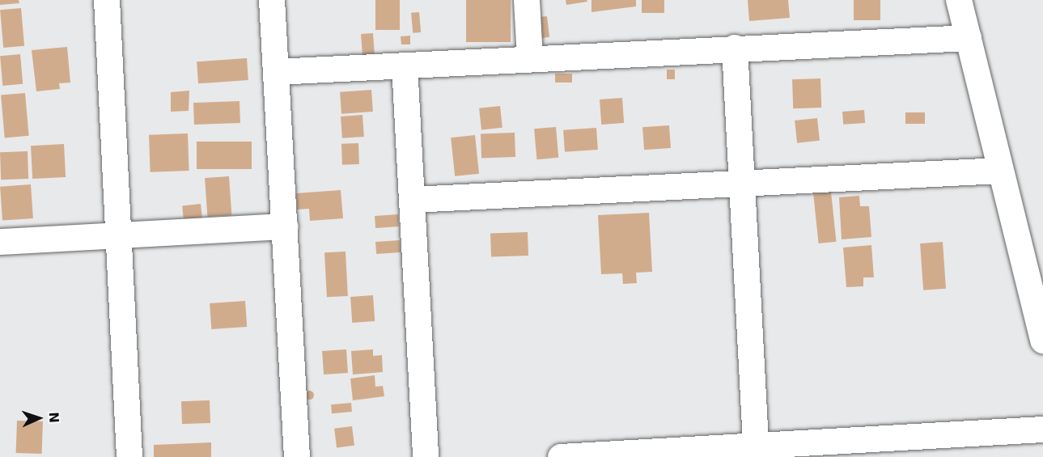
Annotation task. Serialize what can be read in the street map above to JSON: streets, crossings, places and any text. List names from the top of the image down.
{
  "north": "right"
}
